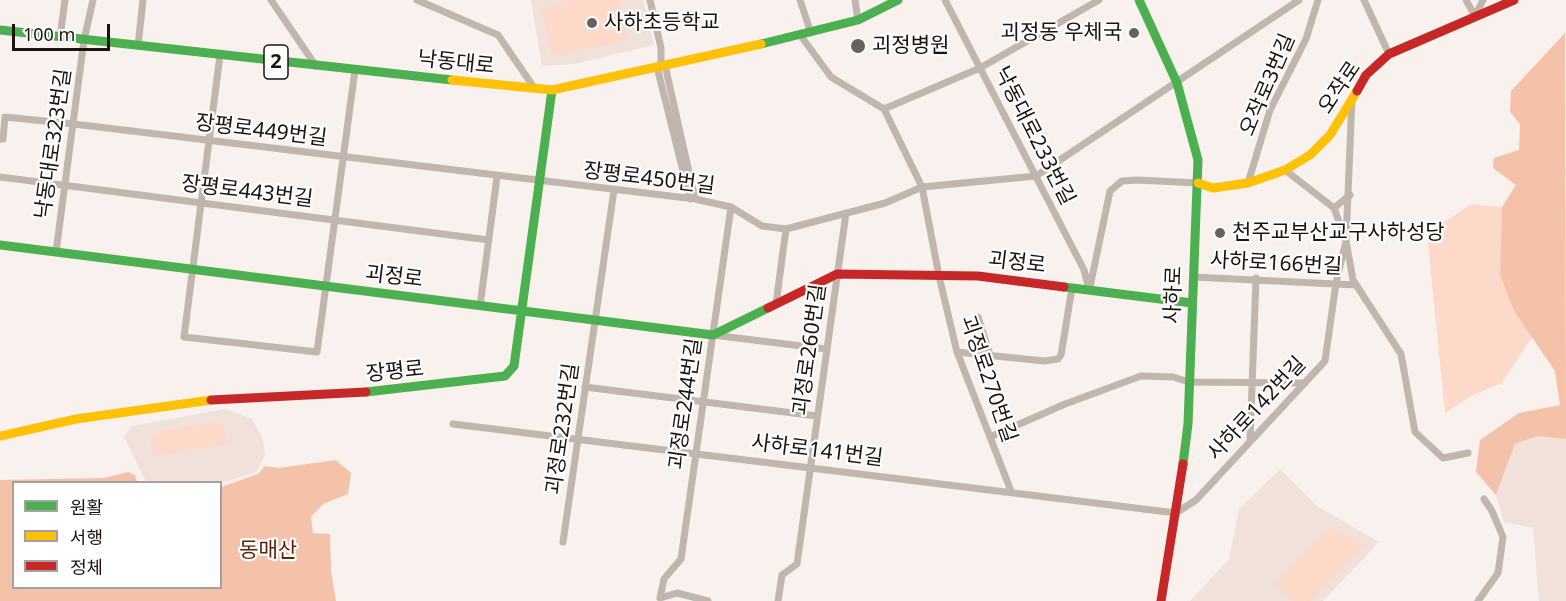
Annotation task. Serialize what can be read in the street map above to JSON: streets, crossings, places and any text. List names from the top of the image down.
{
  "streets": {
    "main road": [
      "2",
      "낙동대로",
      "오작로",
      "괴정로",
      "사하로",
      "장평로"
    ],
    "street": [
      "오작로3번길",
      "장평로449번길",
      "낙동대로233번길",
      "낙동대로323번길",
      "장평로450번길",
      "장평로443번길",
      "사하로166번길",
      "괴정로260번길",
      "괴정로270번길",
      "괴정로244번길",
      "사하로142번길",
      "괴정로232번길",
      "사하로141번길"
    ]
  },
  "crossings": [
    ["낙동대로", "낙동대로323번길"],
    ["낙동대로", "장평로"],
    ["오작로3번길", "오작로"],
    ["오작로", "사하로"],
    ["장평로449번길", "낙동대로323번길"],
    ["장평로449번길", "장평로450번길"],
    ["장평로449번길", "장평로"],
    ["낙동대로233번길", "장평로450번길"],
    ["낙동대로233번길", "괴정로"],
    ["낙동대로323번길", "장평로443번길"],
    ["낙동대로323번길", "괴정로"],
    ["장평로450번길", "장평로"],
    ["장평로450번길", "괴정로270번길"],
    ["장평로450번길", "괴정로244번길"],
    ["장평로450번길", "괴정로232번길"],
    ["괴정로", "사하로"],
    ["괴정로", "괴정로260번길"],
    ["괴정로", "장평로"],
    ["괴정로", "괴정로270번길"],
    ["괴정로", "괴정로244번길"],
    ["괴정로", "괴정로232번길"],
    ["사하로166번길", "사하로"],
    ["사하로166번길", "사하로142번길"],
    ["사하로", "사하로142번길"],
    ["사하로", "사하로141번길"],
    ["괴정로260번길", "사하로141번길"],
    ["괴정로270번길", "사하로141번길"],
    ["괴정로244번길", "사하로141번길"],
    ["사하로142번길", "사하로141번길"],
    ["괴정로232번길", "사하로141번길"]
  ],
  "parks": ["동매산"],
  "places": [
    "사하초등학교",
    "괴정동 우체국",
    "괴정병원",
    "천주교부산교구사하성당"
  ],
  "legend": ["원활", "서행", "정체"],
  "scale_bar": "100 m"
}
